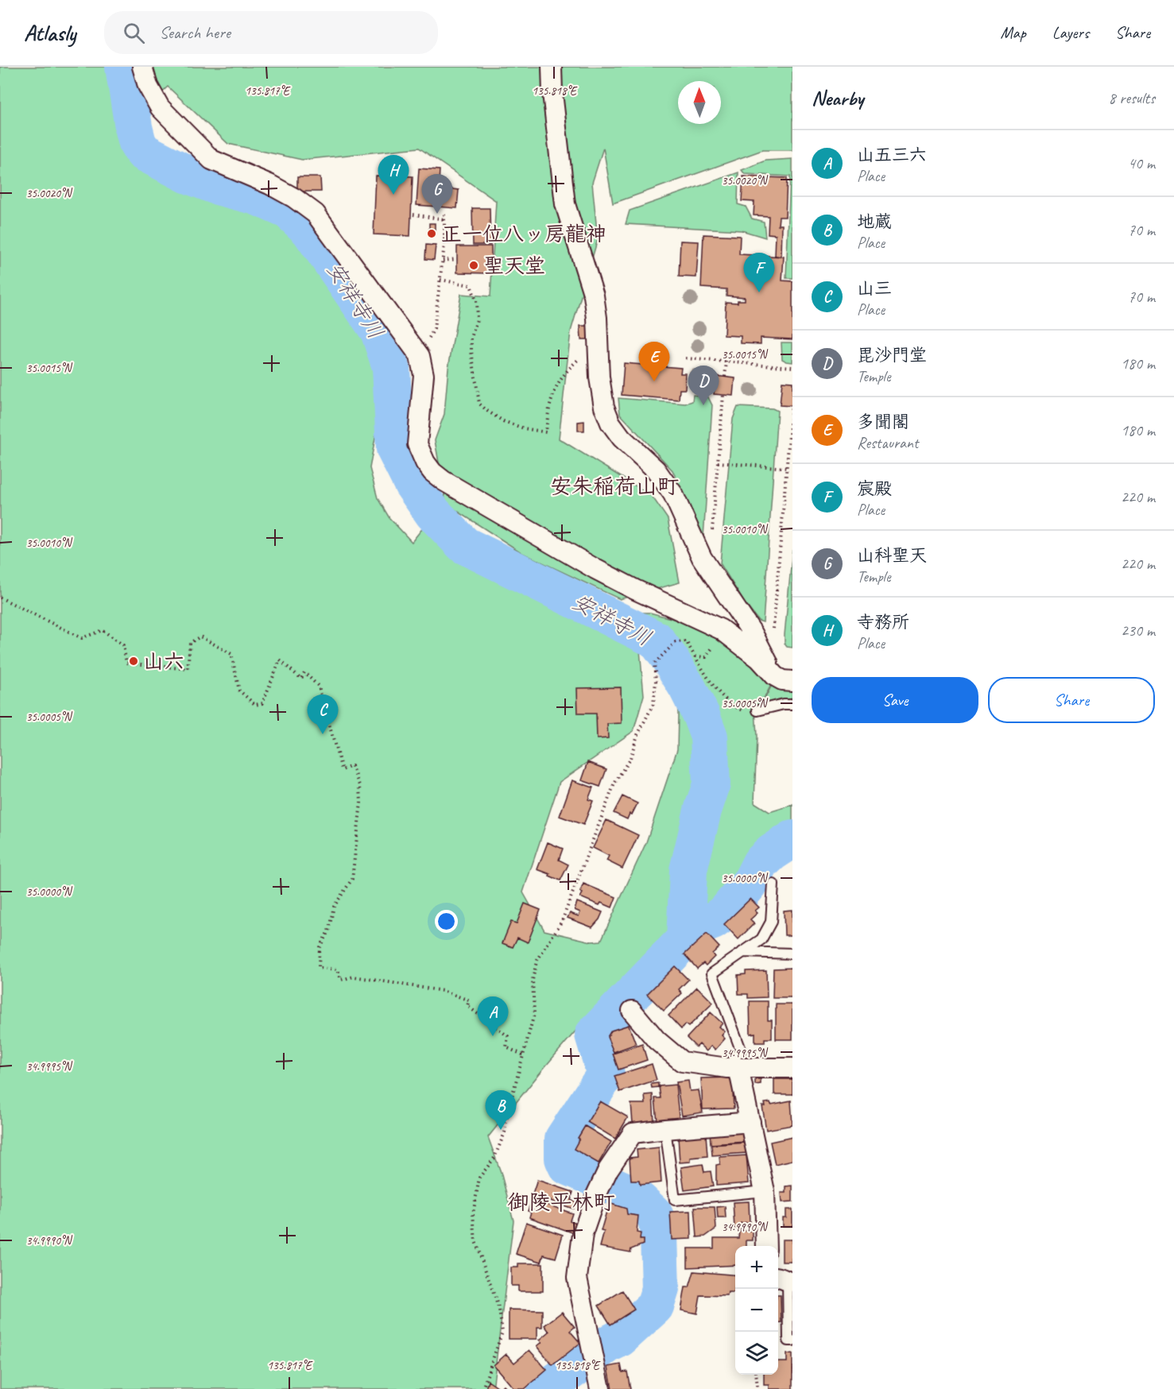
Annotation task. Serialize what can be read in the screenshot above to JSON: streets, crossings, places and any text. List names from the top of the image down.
{
  "districts": ["安朱稲荷山町", "御陵平林町"],
  "water": ["安祥寺川"],
  "places": ["正一位八ッ房龍神", "聖天堂", "山六"],
  "north": "top",
  "page": {
    "header": "Atlasly",
    "search": "Search here",
    "nav": ["Map", "Layers", "Share"],
    "heading": ["Nearby", "8 results"],
    "list": [
      {
        "mark": "A",
        "name": "山五三六",
        "note": "Place",
        "value": "40 m"
      },
      {
        "mark": "B",
        "name": "地蔵",
        "note": "Place",
        "value": "70 m"
      },
      {
        "mark": "C",
        "name": "山三",
        "note": "Place",
        "value": "70 m"
      },
      {
        "mark": "D",
        "name": "毘沙門堂",
        "note": "Temple",
        "value": "180 m"
      },
      {
        "mark": "E",
        "name": "多聞閣",
        "note": "Restaurant",
        "value": "180 m"
      },
      {
        "mark": "F",
        "name": "宸殿",
        "note": "Place",
        "value": "220 m"
      },
      {
        "mark": "G",
        "name": "山科聖天",
        "note": "Temple",
        "value": "220 m"
      },
      {
        "mark": "H",
        "name": "寺務所",
        "note": "Place",
        "value": "230 m"
      }
    ],
    "pins": [
      "H",
      "G",
      "F",
      "E",
      "D",
      "C",
      "A",
      "B"
    ],
    "buttons": ["Save", "Share"],
    "map_buttons": ["+", "−"]
  },
  "coordinates": [
    "135.817°E",
    "135.818°E",
    "35.0020°N",
    "35.0015°N",
    "35.0010°N",
    "35.0005°N",
    "35.0000°N",
    "34.9995°N",
    "34.9990°N"
  ]
}
